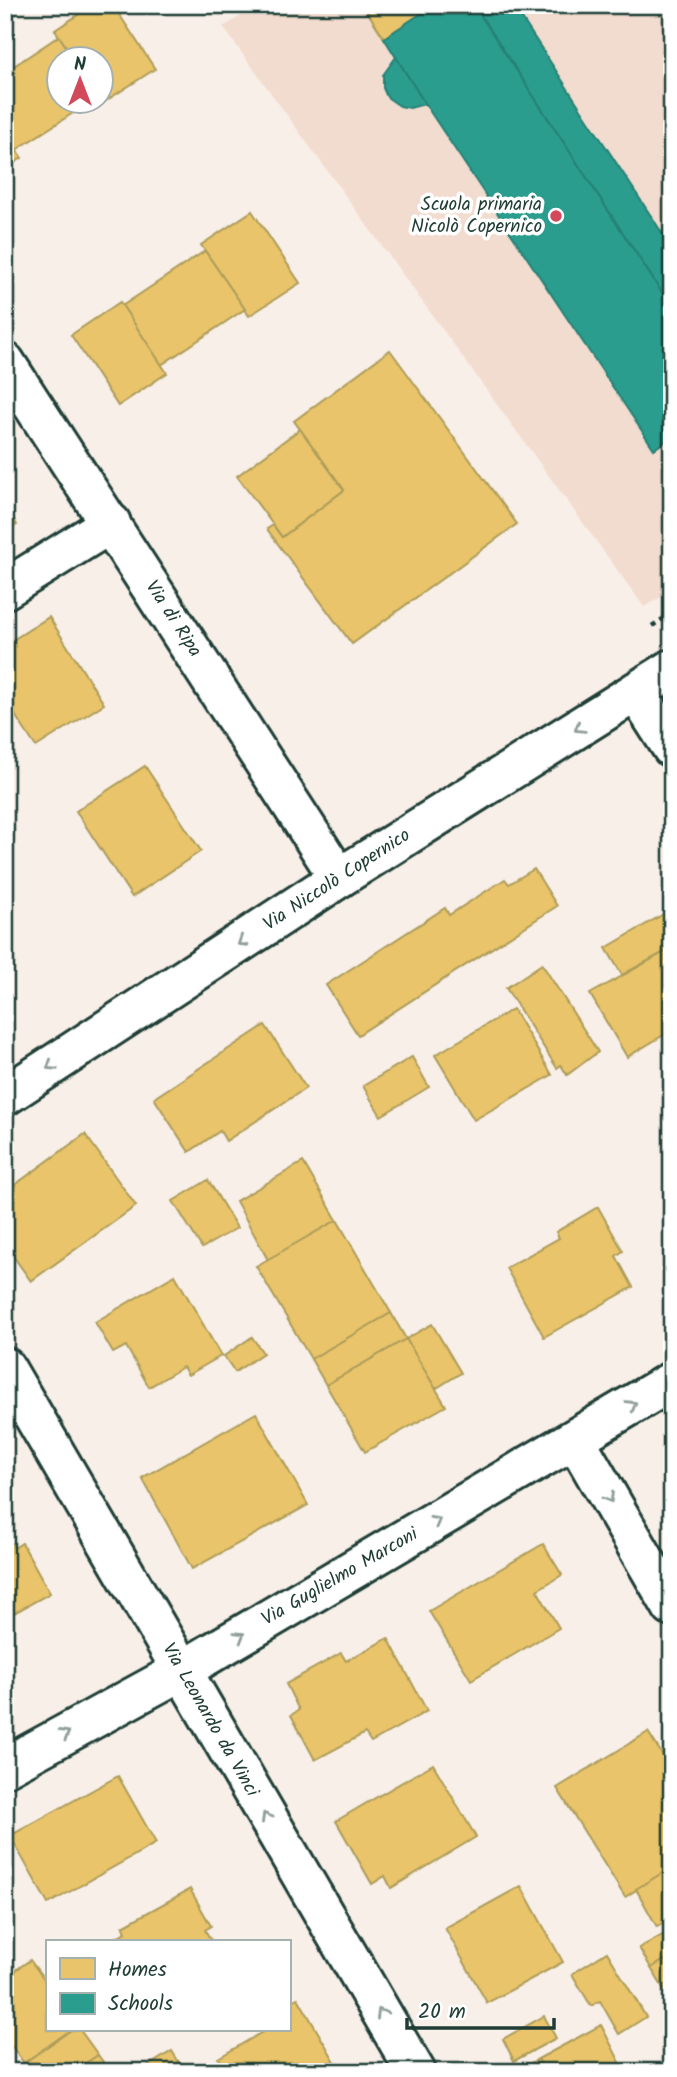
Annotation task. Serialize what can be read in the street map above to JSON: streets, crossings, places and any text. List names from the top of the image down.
{
  "streets": {
    "street": [
      "Via di Ripa",
      "Via Niccolò Copernico",
      "Via Guglielmo Marconi",
      "Via Leonardo da Vinci"
    ]
  },
  "crossings": [
    ["Via di Ripa", "Via Niccolò Copernico"],
    ["Via Guglielmo Marconi", "Via Leonardo da Vinci"]
  ],
  "one_way": ["Via Niccolò Copernico", "Via Guglielmo Marconi", "Via Leonardo da Vinci"],
  "places": ["Scuola primaria Nicolò Copernico"],
  "legend": ["Homes", "Schools"],
  "scale_bar": "20 m",
  "north": "top"
}
